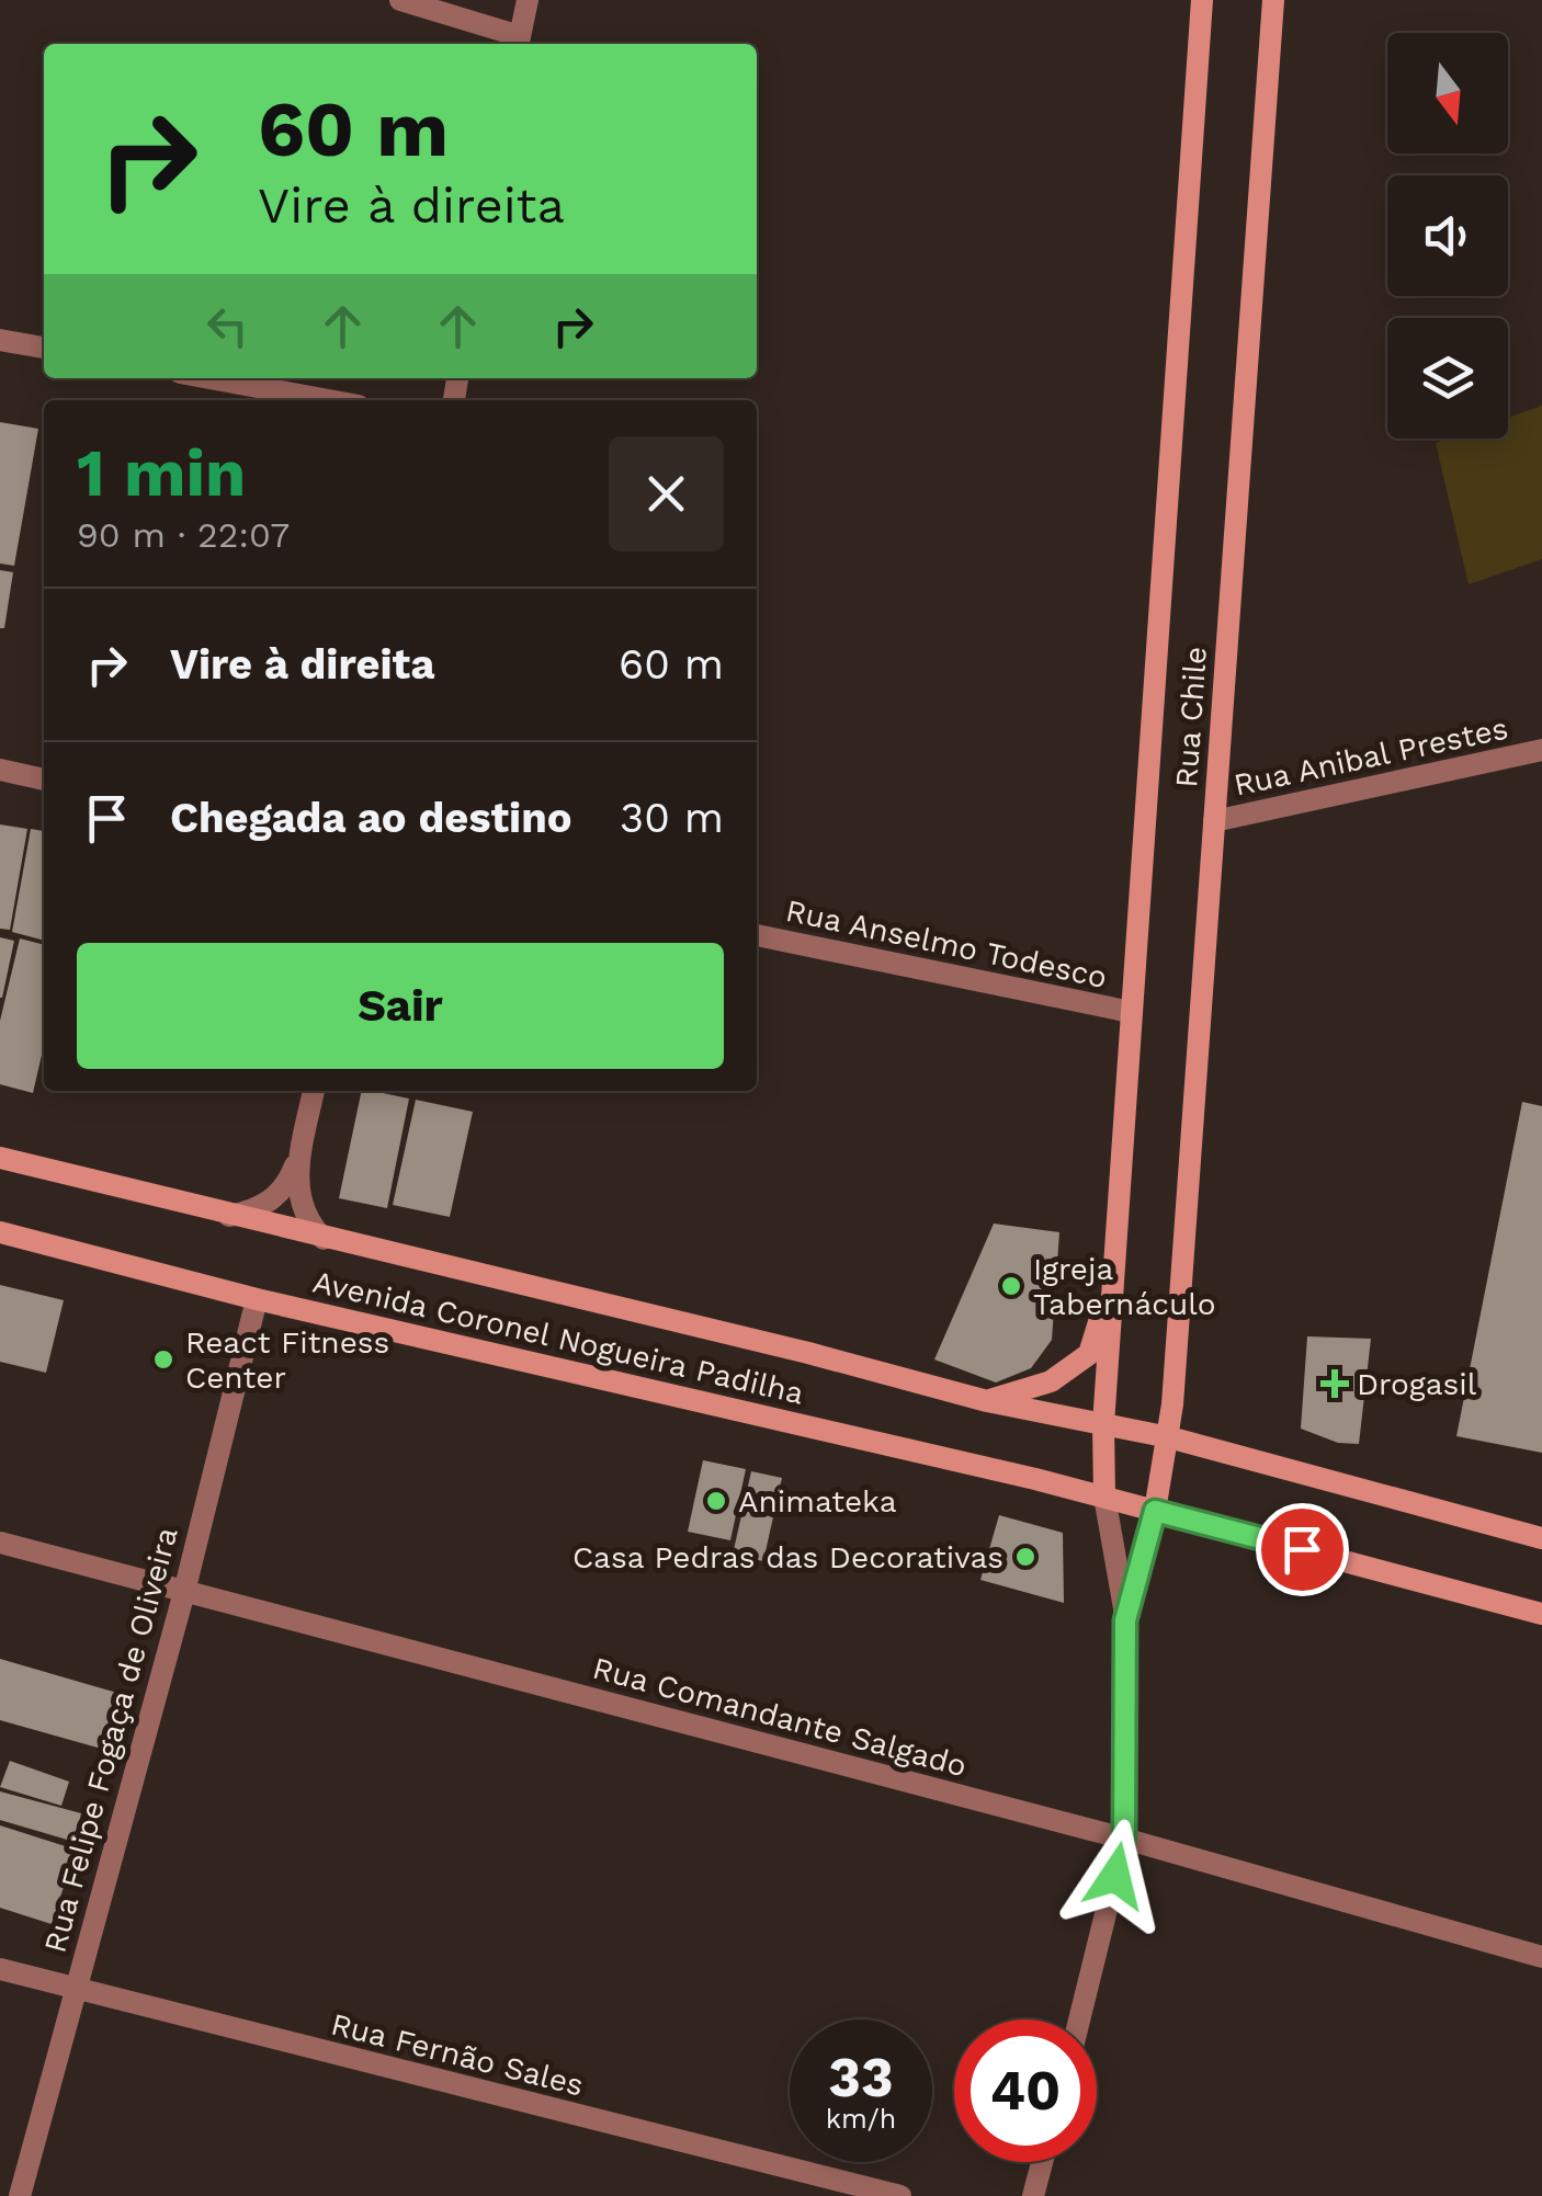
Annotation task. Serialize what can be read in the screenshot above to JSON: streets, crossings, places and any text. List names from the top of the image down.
{
  "streets": {
    "main road": ["Rua Chile", "Avenida Coronel Nogueira Padilha"],
    "street": [
      "Rua Anibal Prestes",
      "Rua Anselmo Todesco",
      "Rua Comandante Salgado",
      "Rua Felipe Fogaça de Oliveira",
      "Rua Fernão Sales"
    ]
  },
  "crossings": [
    ["Rua Chile", "Rua Anibal Prestes"],
    ["Rua Chile", "Rua Anselmo Todesco"],
    ["Rua Chile", "Avenida Coronel Nogueira Padilha"],
    ["Avenida Coronel Nogueira Padilha", "Rua Felipe Fogaça de Oliveira"],
    ["Rua Comandante Salgado", "Rua Felipe Fogaça de Oliveira"],
    ["Rua Felipe Fogaça de Oliveira", "Rua Fernão Sales"]
  ],
  "places": {
    "other": [
      "Igreja Tabernáculo",
      "React Fitness Center",
      "Animateka",
      "Casa Pedras das Decorativas"
    ],
    "health": ["Drogasil"]
  },
  "north": "bottom",
  "page": {
    "turn": ["60 m", "Vire à direita"],
    "heading": ["1 min", "90 m · 22:07"],
    "list": [
      {
        "name": "Vire à direita",
        "value": "60 m"
      },
      {
        "name": "Chegada ao destino",
        "value": "30 m"
      }
    ],
    "buttons": "Sair",
    "speed": "33 km/h",
    "limit": "40"
  }
}
